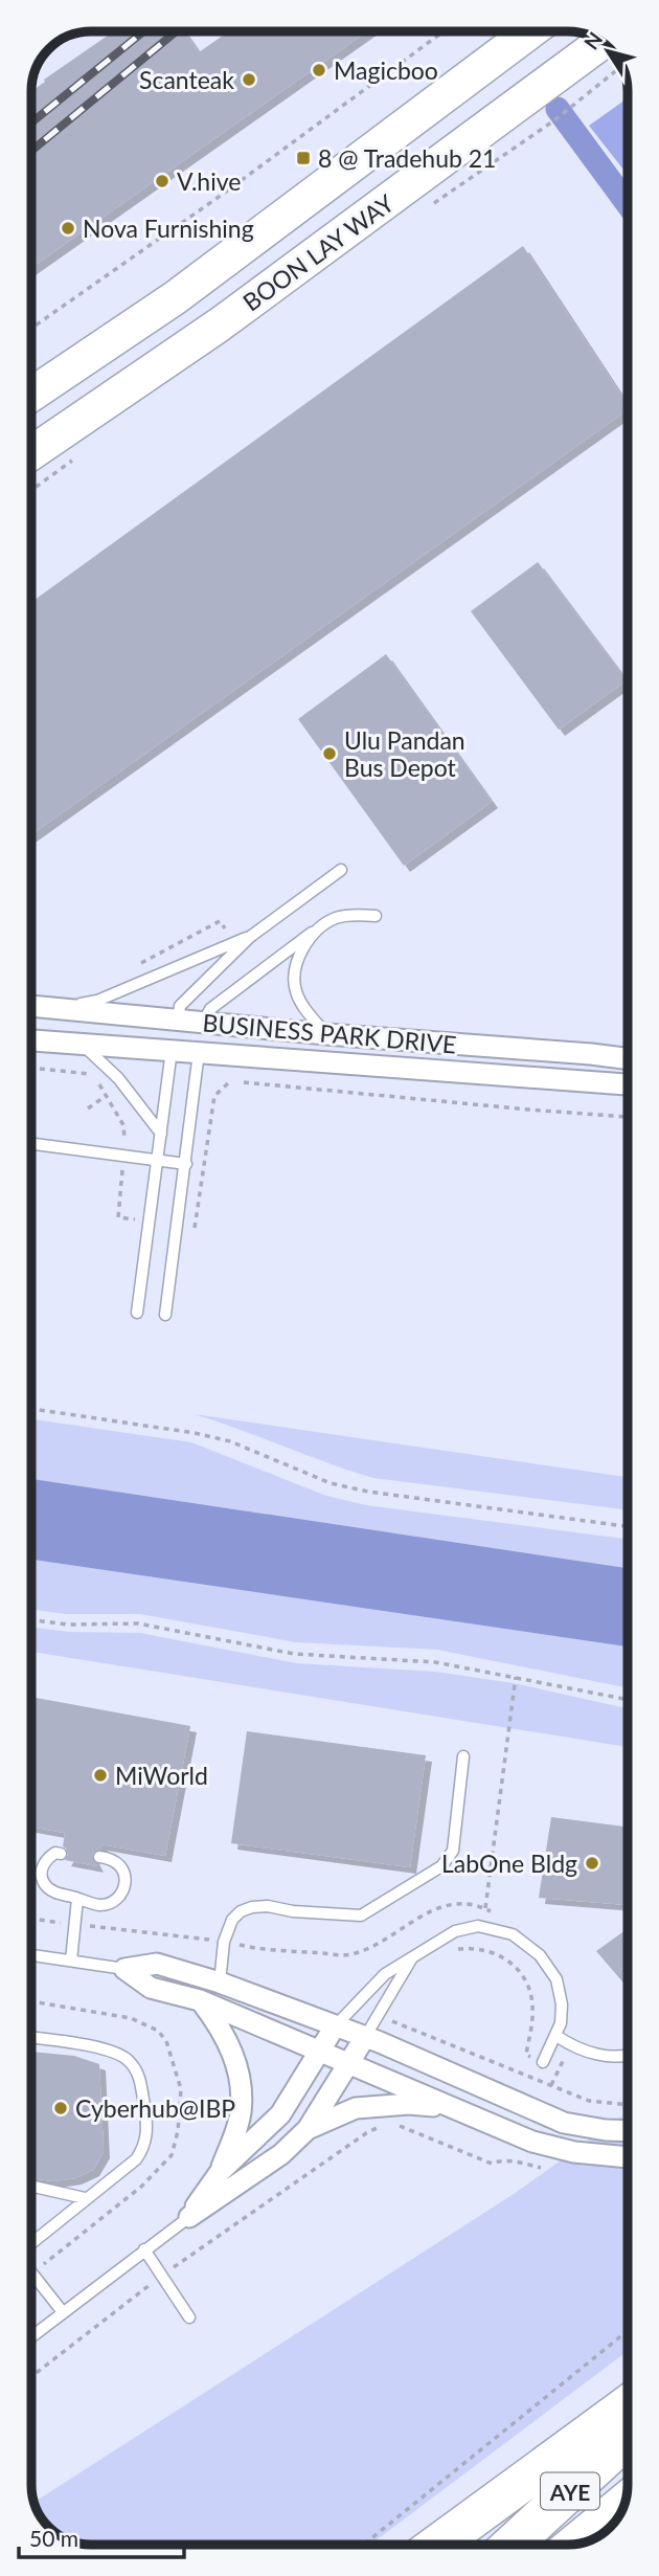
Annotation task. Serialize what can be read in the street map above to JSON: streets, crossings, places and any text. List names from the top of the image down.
{
  "streets": {
    "highway": ["AYE"],
    "main road": ["BOON LAY WAY"],
    "street": ["BUSINESS PARK DRIVE"]
  },
  "places": {
    "other": [
      "Magicboo",
      "Scanteak",
      "V.hive",
      "Nova Furnishing",
      "Ulu Pandan Bus Depot",
      "MiWorld",
      "LabOne Bldg",
      "Cyberhub@IBP"
    ],
    "transit": ["8 @ Tradehub 21"]
  },
  "scale_bar": "50 m",
  "north": "top left"
}
